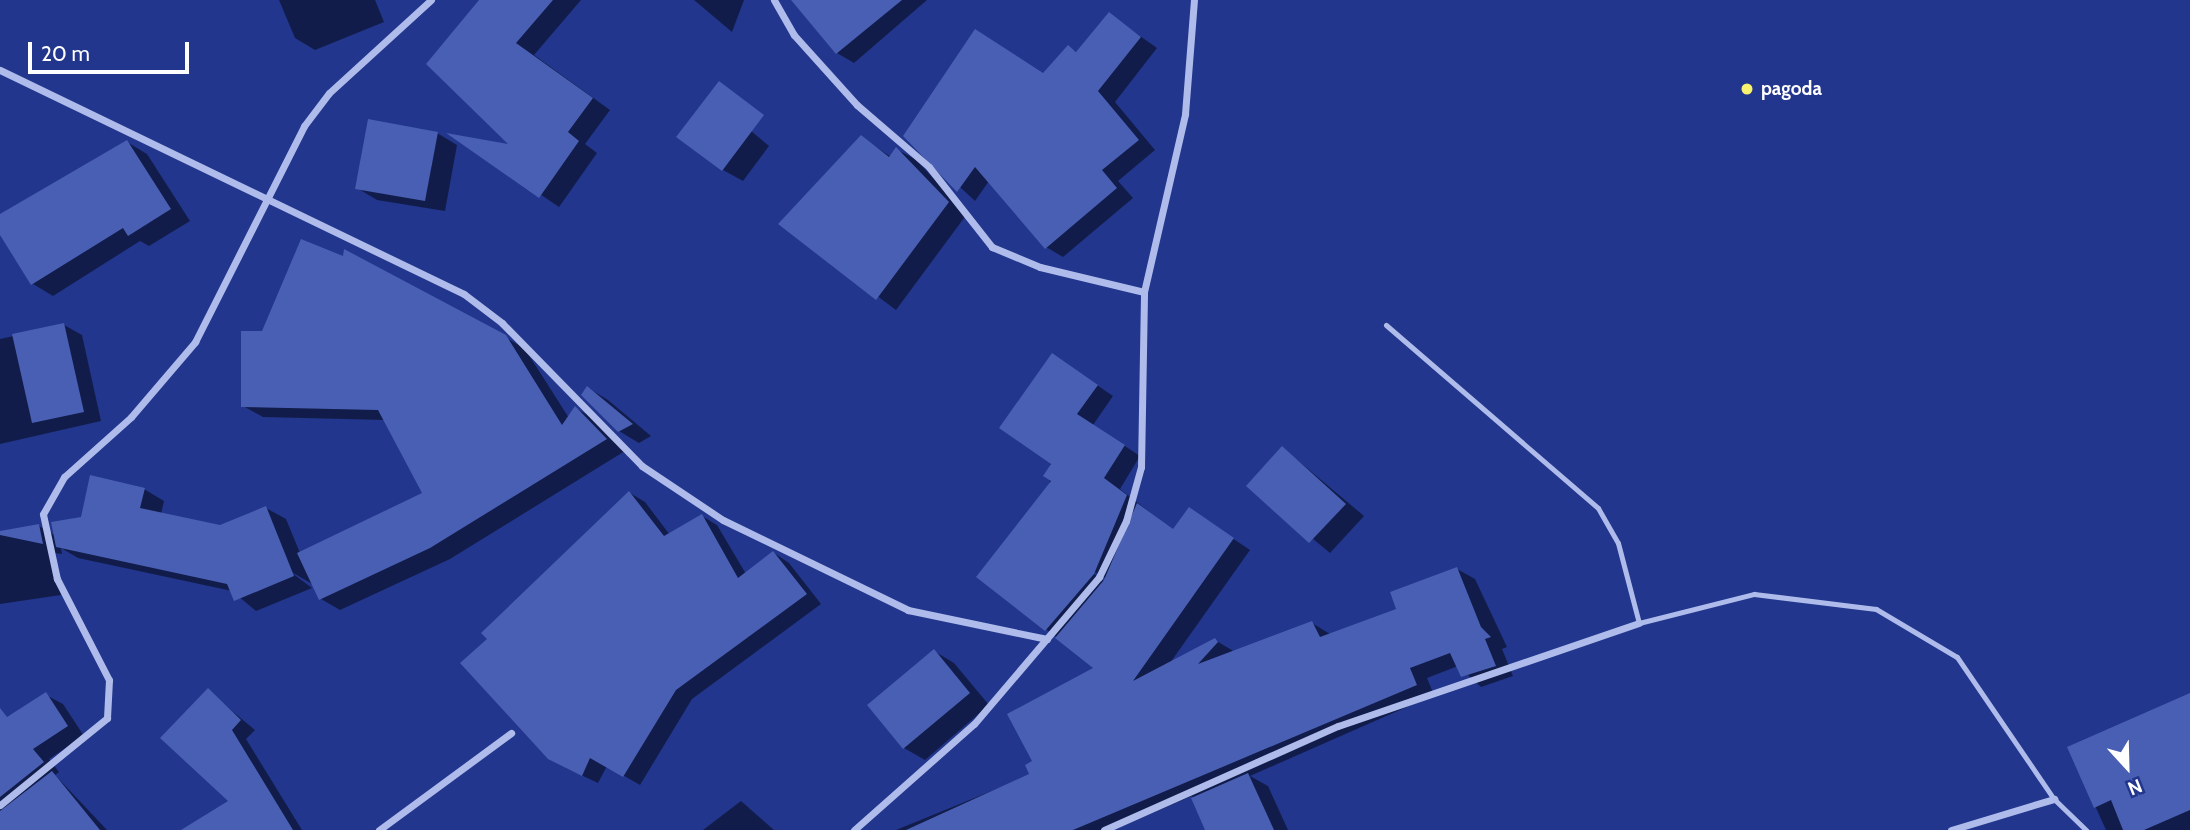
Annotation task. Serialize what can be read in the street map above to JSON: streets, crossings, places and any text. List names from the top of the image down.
{
  "places": ["pagoda"],
  "scale_bar": "20 m",
  "north": "bottom"
}
